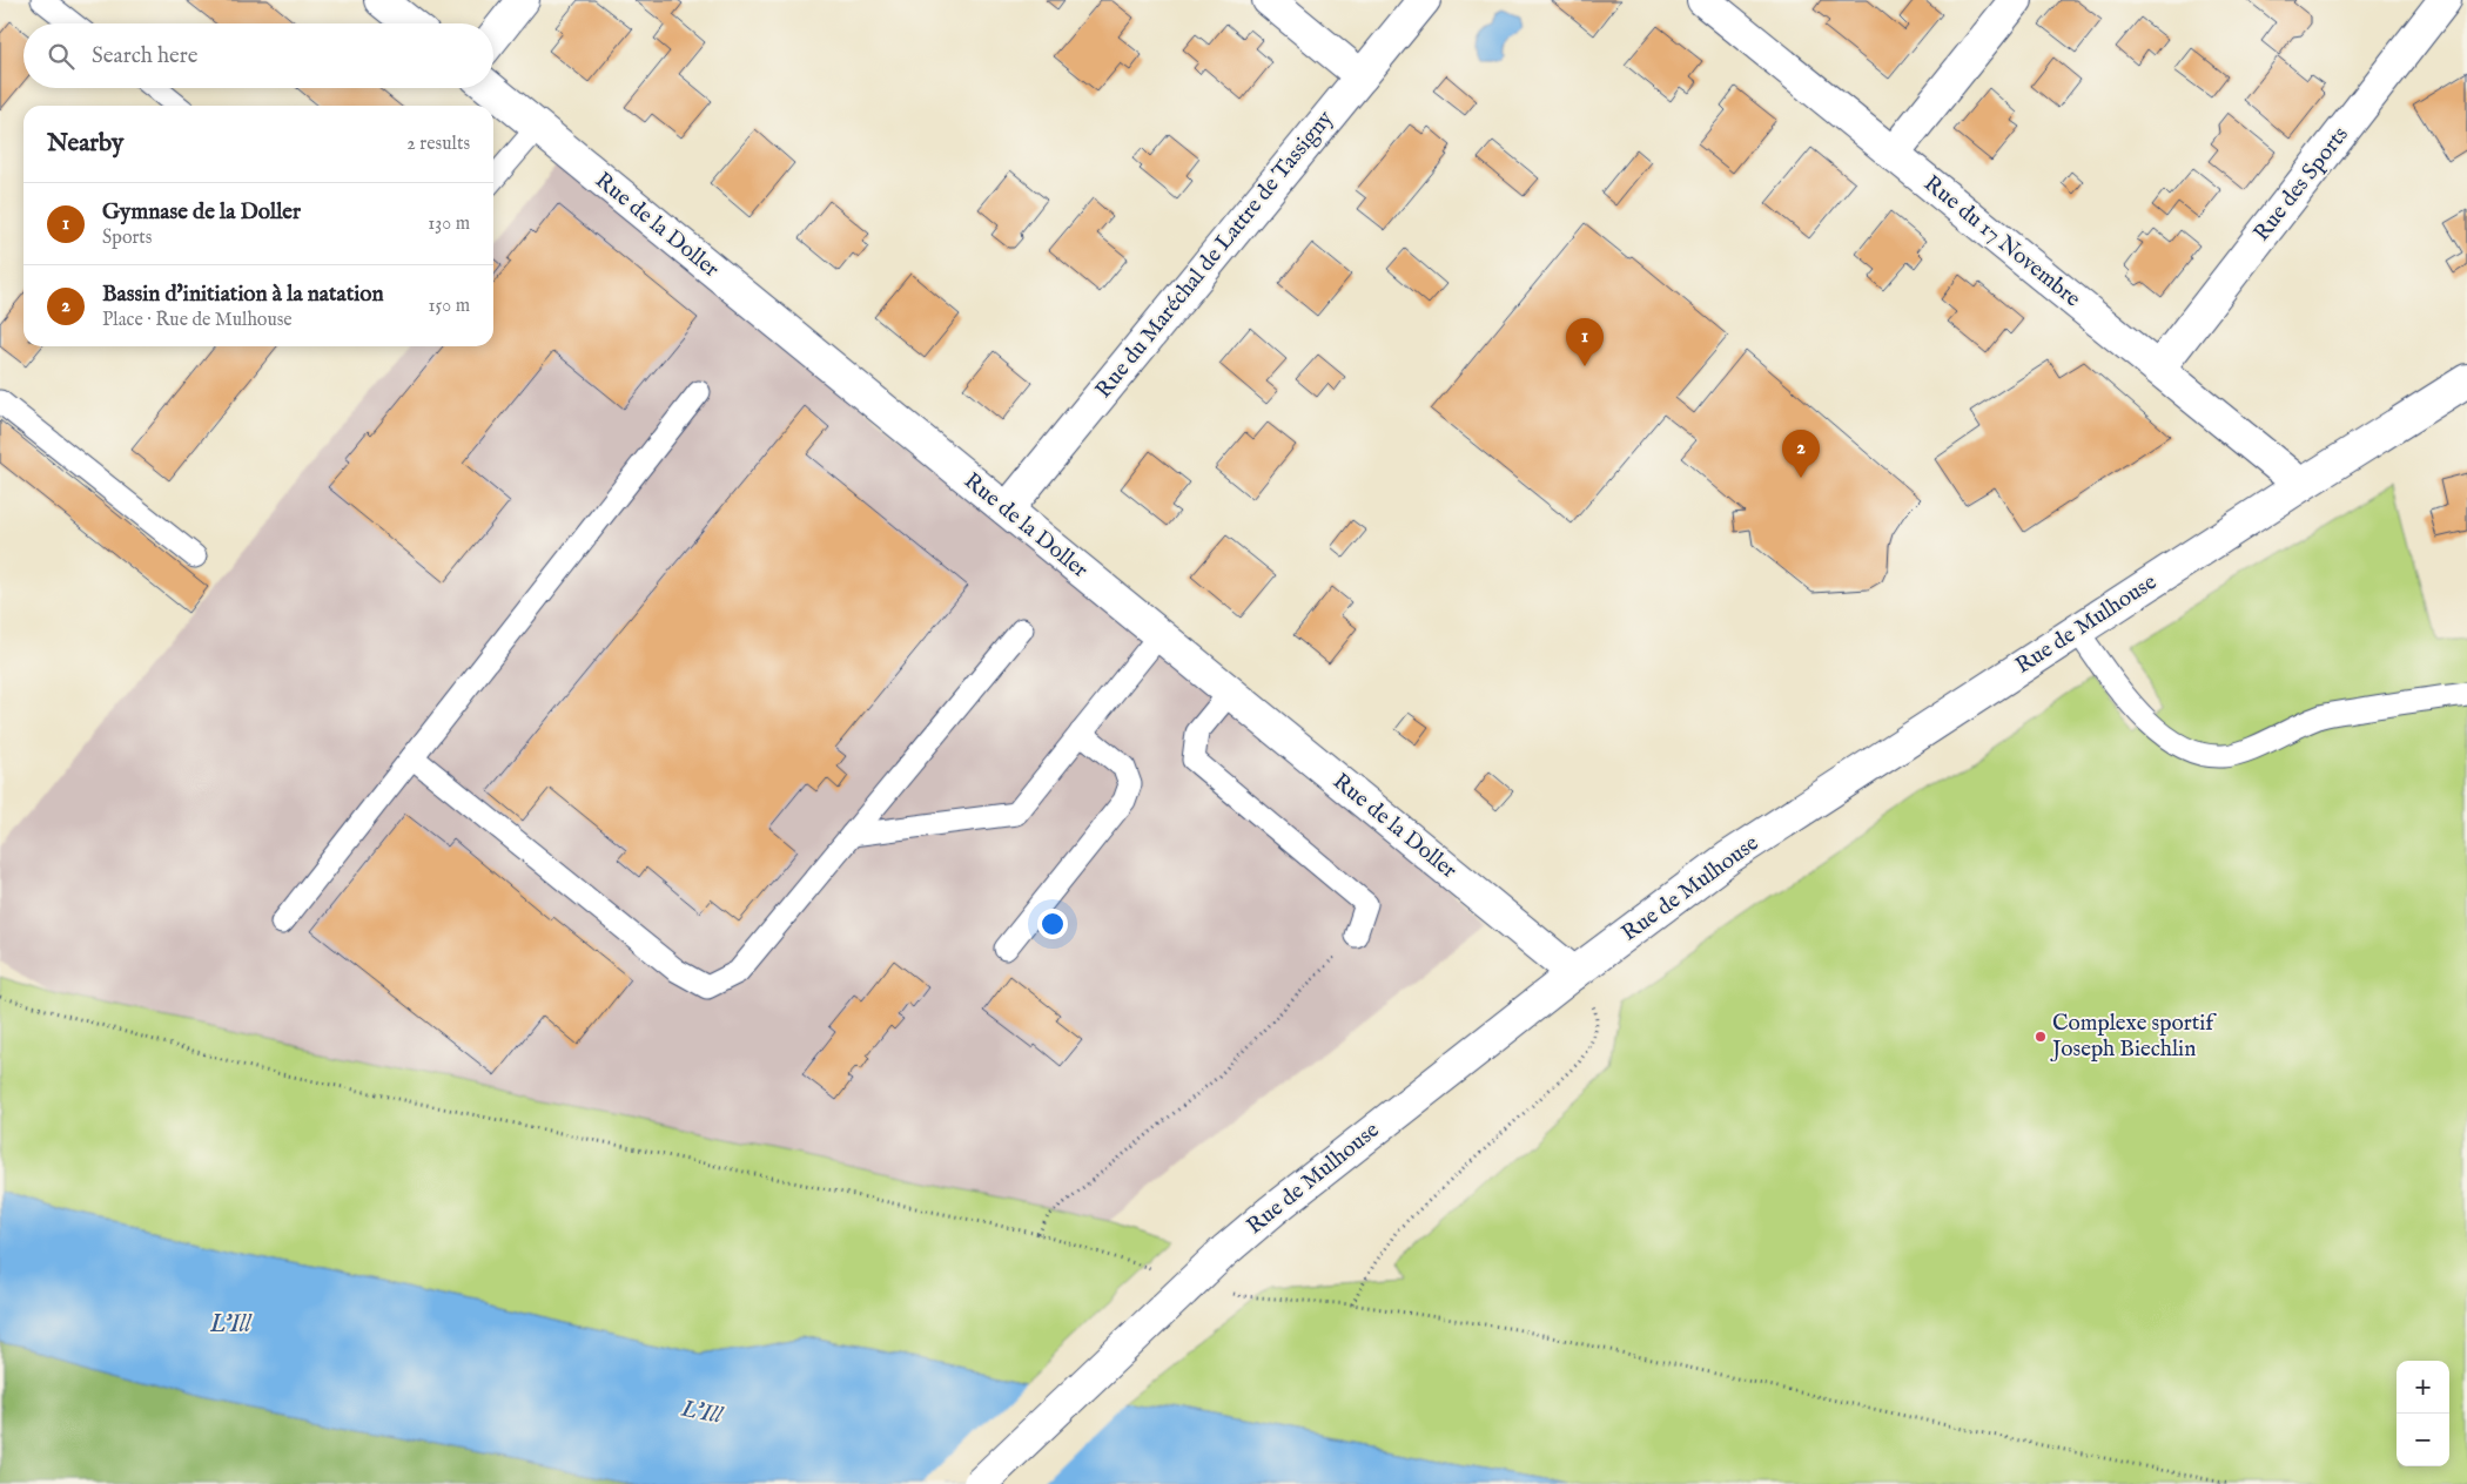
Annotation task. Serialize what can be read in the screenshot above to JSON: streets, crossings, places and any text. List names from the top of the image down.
{
  "streets": {
    "street": [
      "Rue des Sports",
      "Rue de la Doller",
      "Rue du 17 Novembre",
      "Rue du Maréchal de Lattre de Tassigny",
      "Rue de Mulhouse"
    ]
  },
  "crossings": [
    ["Rue des Sports", "Rue du 17 Novembre"],
    ["Rue de la Doller", "Rue du Maréchal de Lattre de Tassigny"],
    ["Rue de la Doller", "Rue de Mulhouse"],
    ["Rue du 17 Novembre", "Rue de Mulhouse"]
  ],
  "water": ["L'Ill"],
  "places": ["Complexe sportif Joseph Biechlin"],
  "page": {
    "search": "Search here",
    "heading": ["Nearby", "2 results"],
    "list": [
      {
        "mark": "1",
        "name": "Gymnase de la Doller",
        "note": "Sports",
        "value": "130 m"
      },
      {
        "mark": "2",
        "name": "Bassin d'initiation à la natation",
        "note": "Place · Rue de Mulhouse",
        "value": "150 m"
      }
    ],
    "pins": ["1", "2"],
    "map_buttons": ["+", "−"]
  }
}
